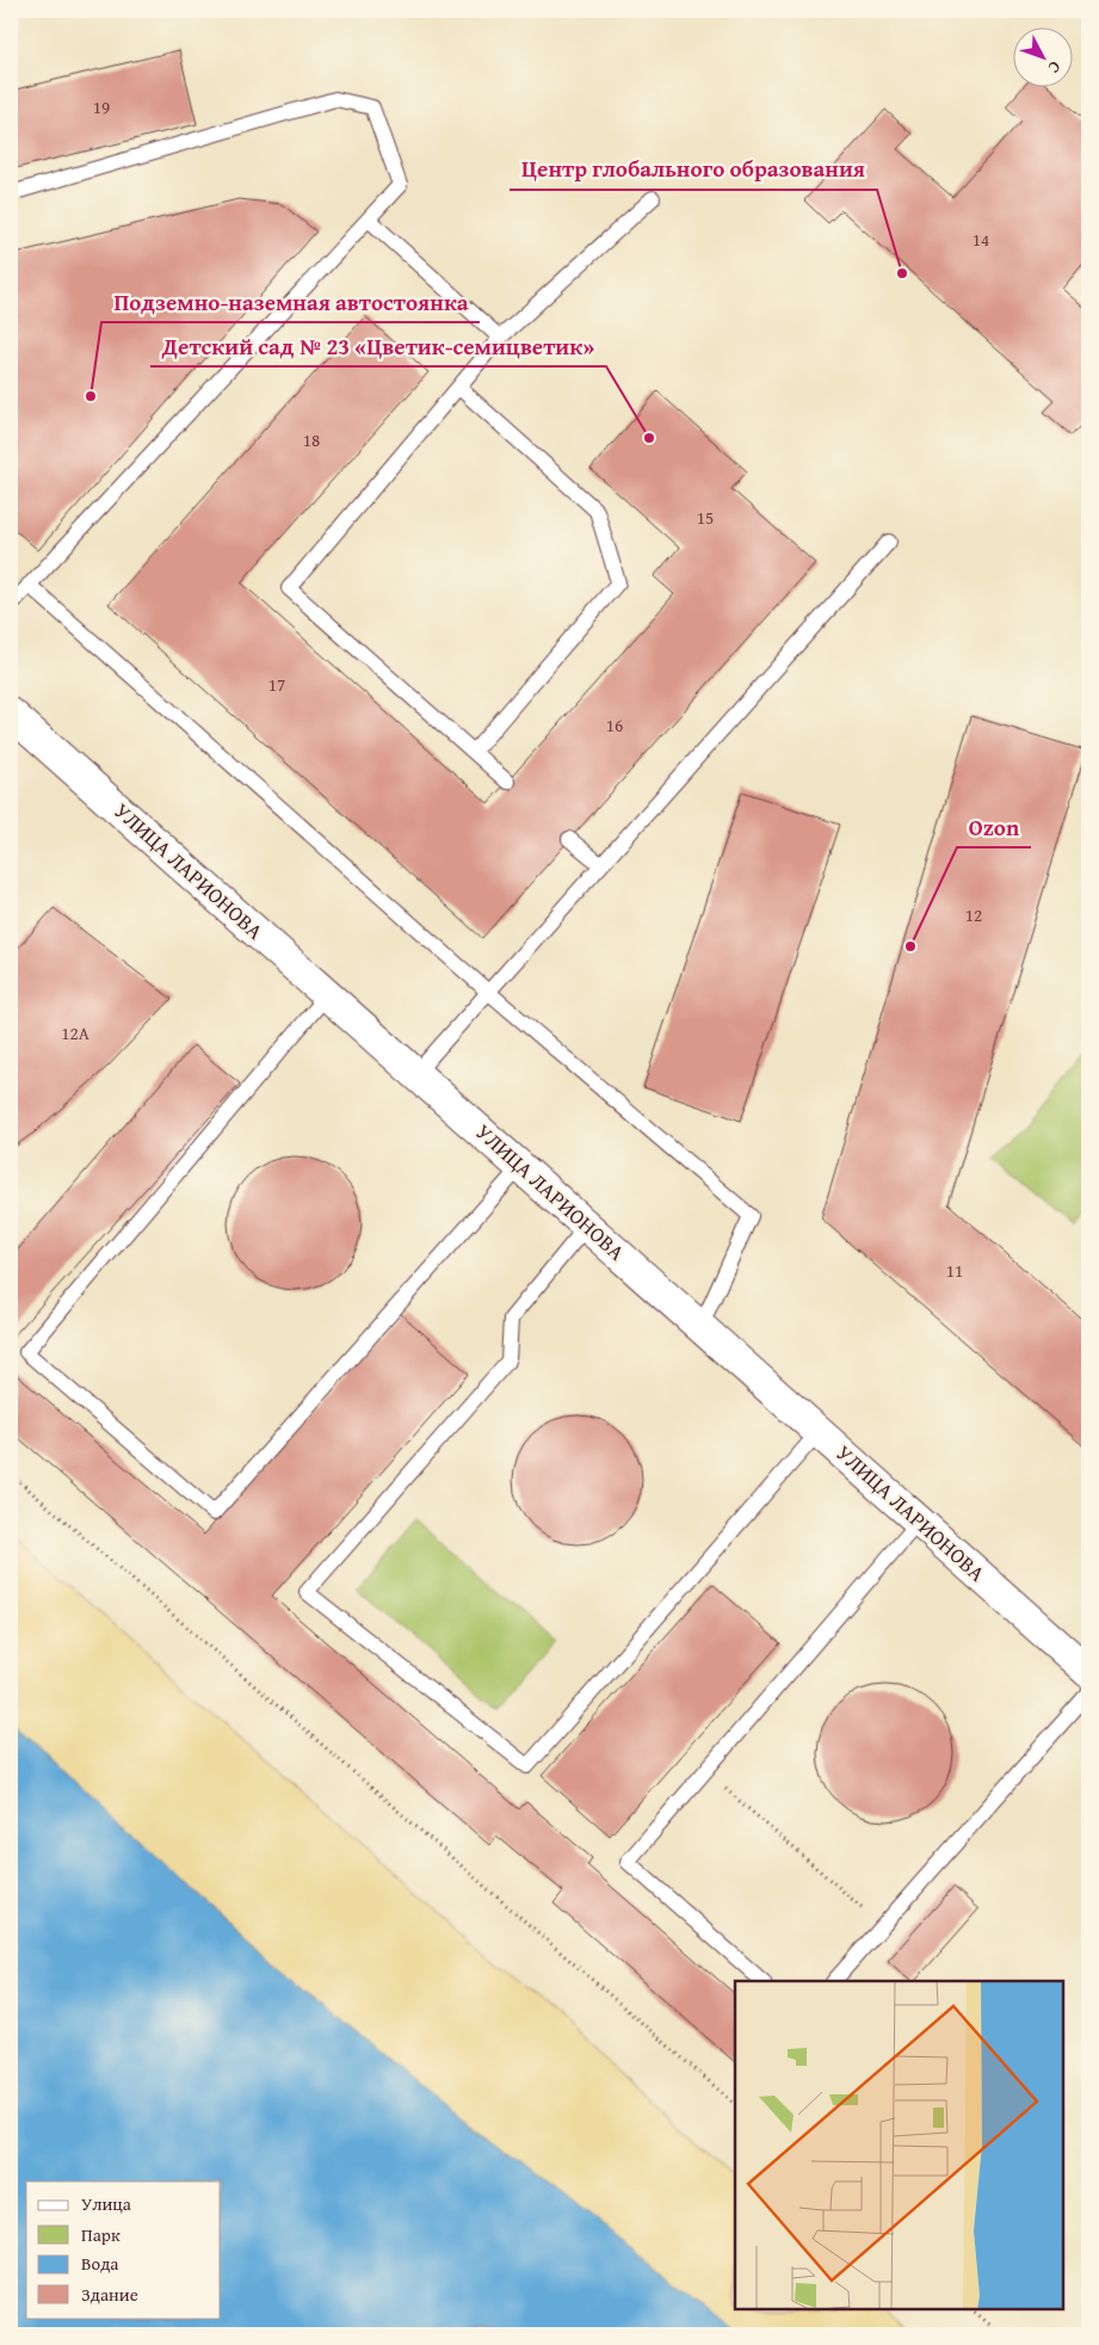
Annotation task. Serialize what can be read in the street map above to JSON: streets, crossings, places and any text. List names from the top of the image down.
{
  "streets": {
    "street": ["УЛИЦА ЛАРИОНОВА"]
  },
  "places": [
    "Центр глобального образования",
    "Подземно-наземная автостоянка",
    "Детский сад № 23 «Цветик-семицветик»",
    "Ozon"
  ],
  "house_numbers": [
    "19",
    "14",
    "18",
    "15",
    "17",
    "16",
    "12",
    "12А",
    "11"
  ],
  "legend": [
    "Улица",
    "Парк",
    "Вода",
    "Здание"
  ],
  "north": "bottom right"
}
